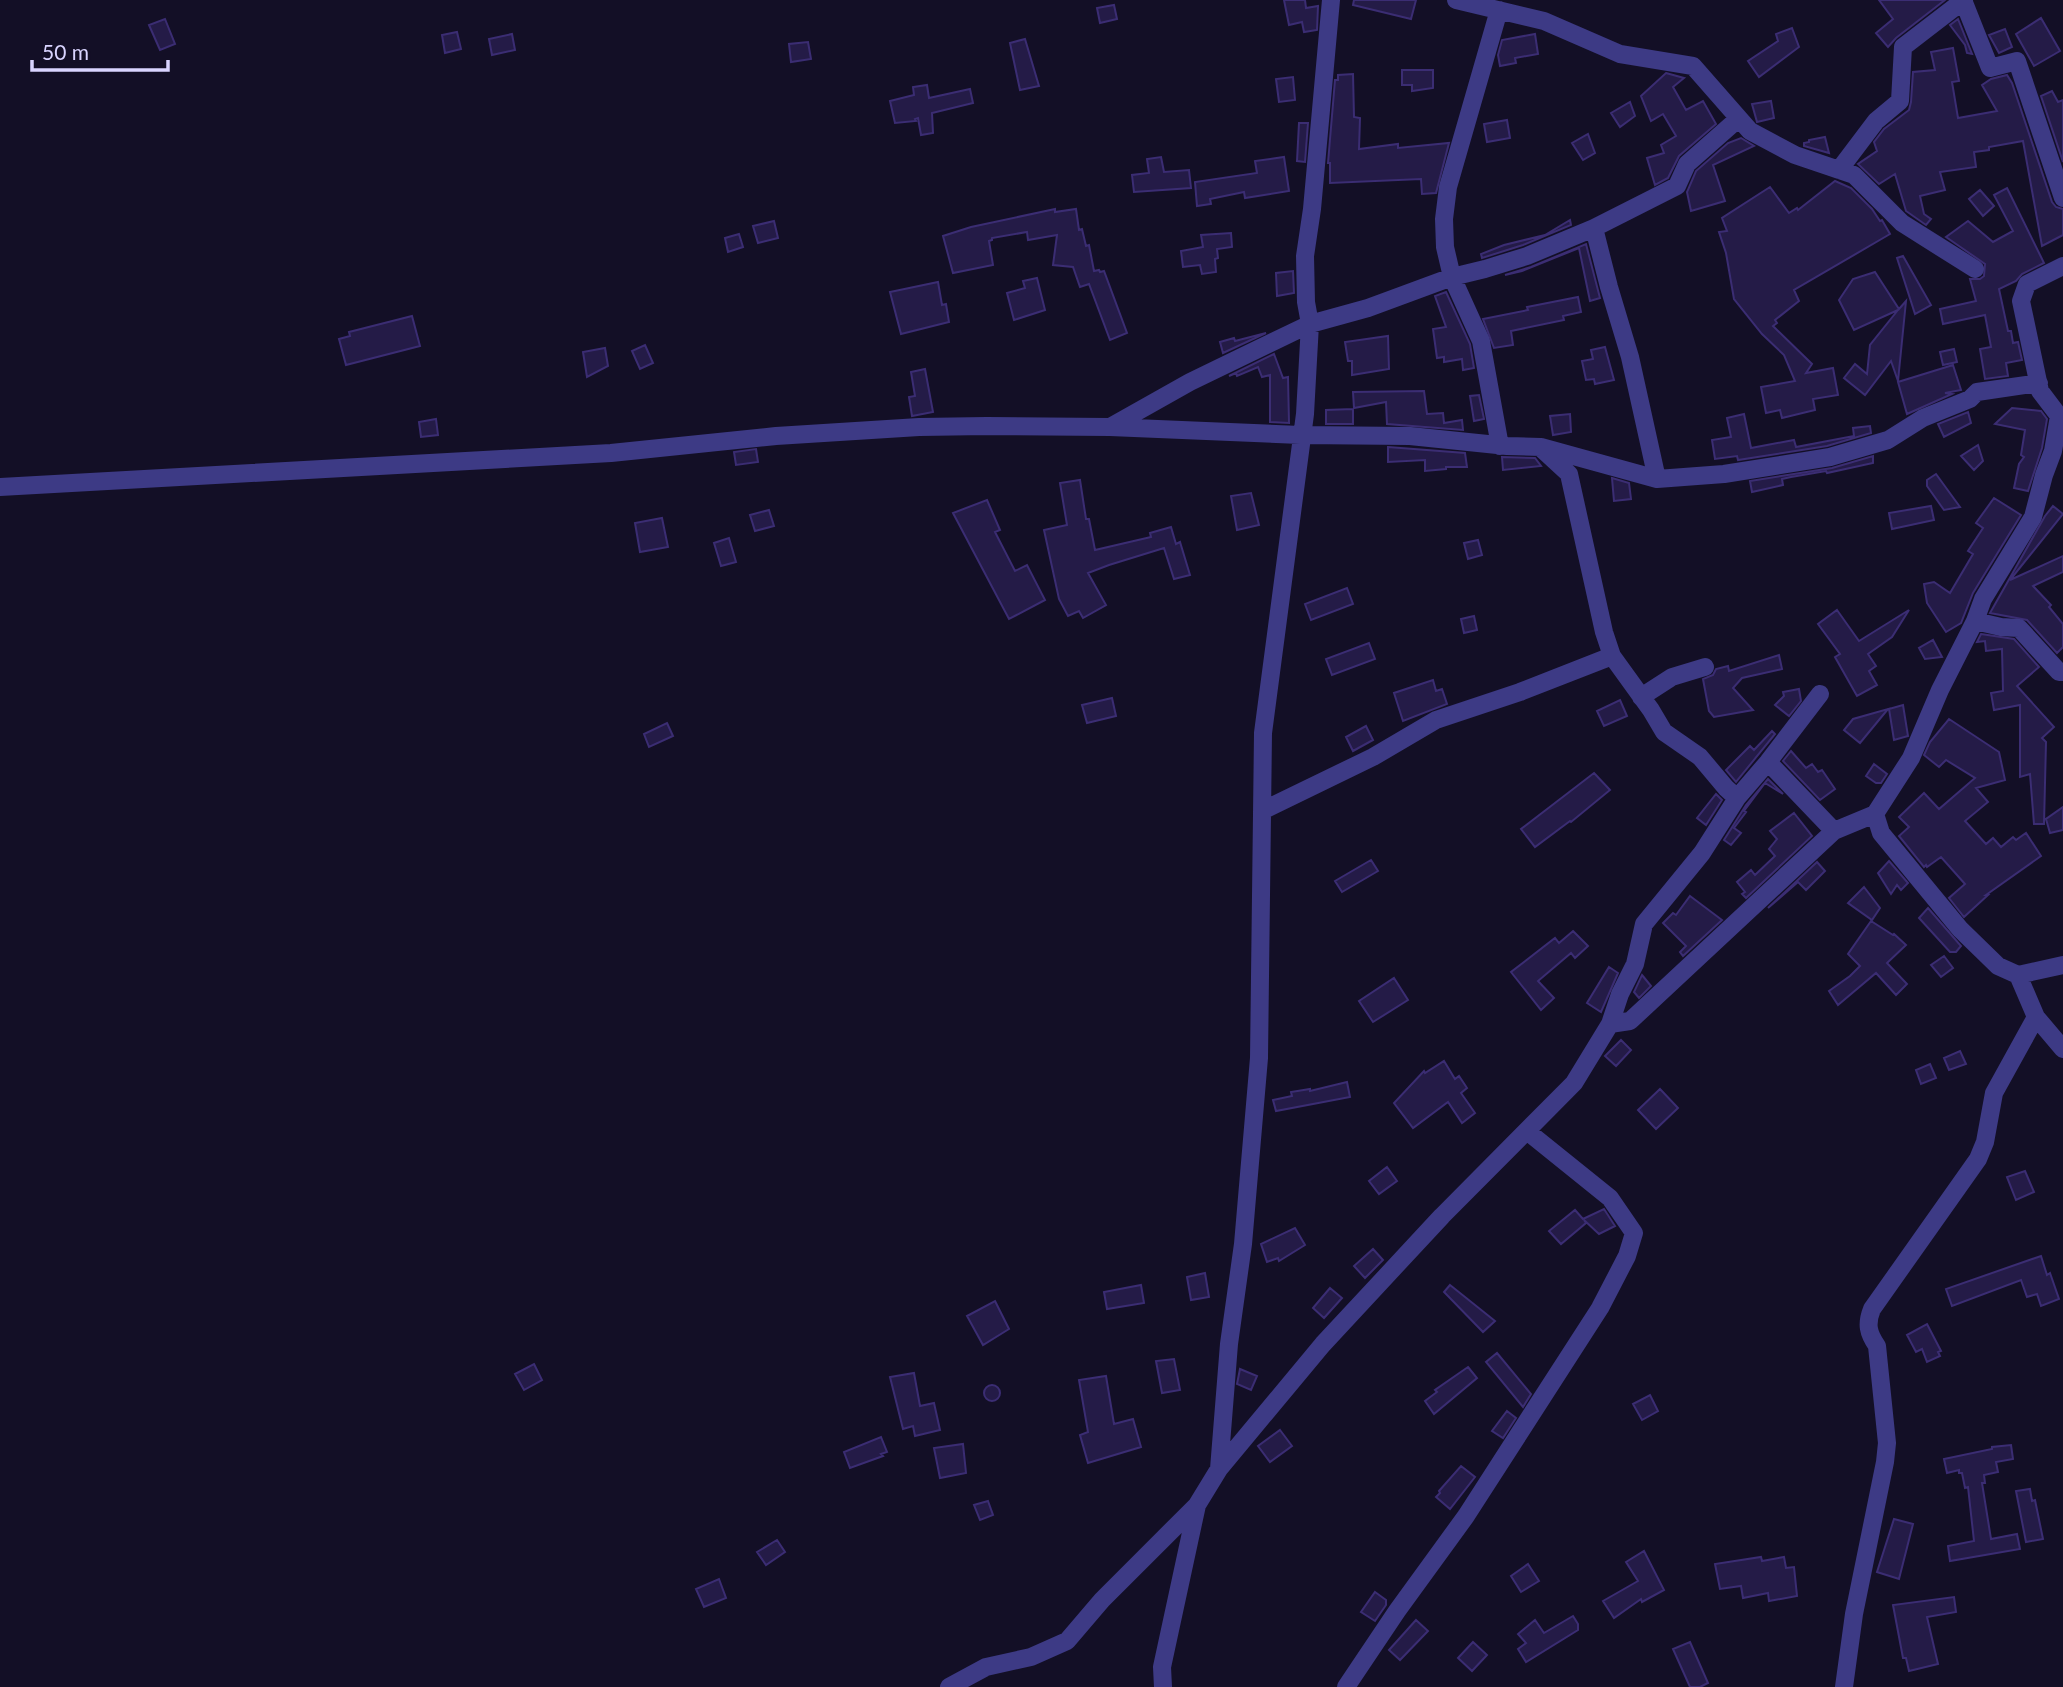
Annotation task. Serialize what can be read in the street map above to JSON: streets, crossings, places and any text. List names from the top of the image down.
{
  "scale_bar": "50 m"
}
